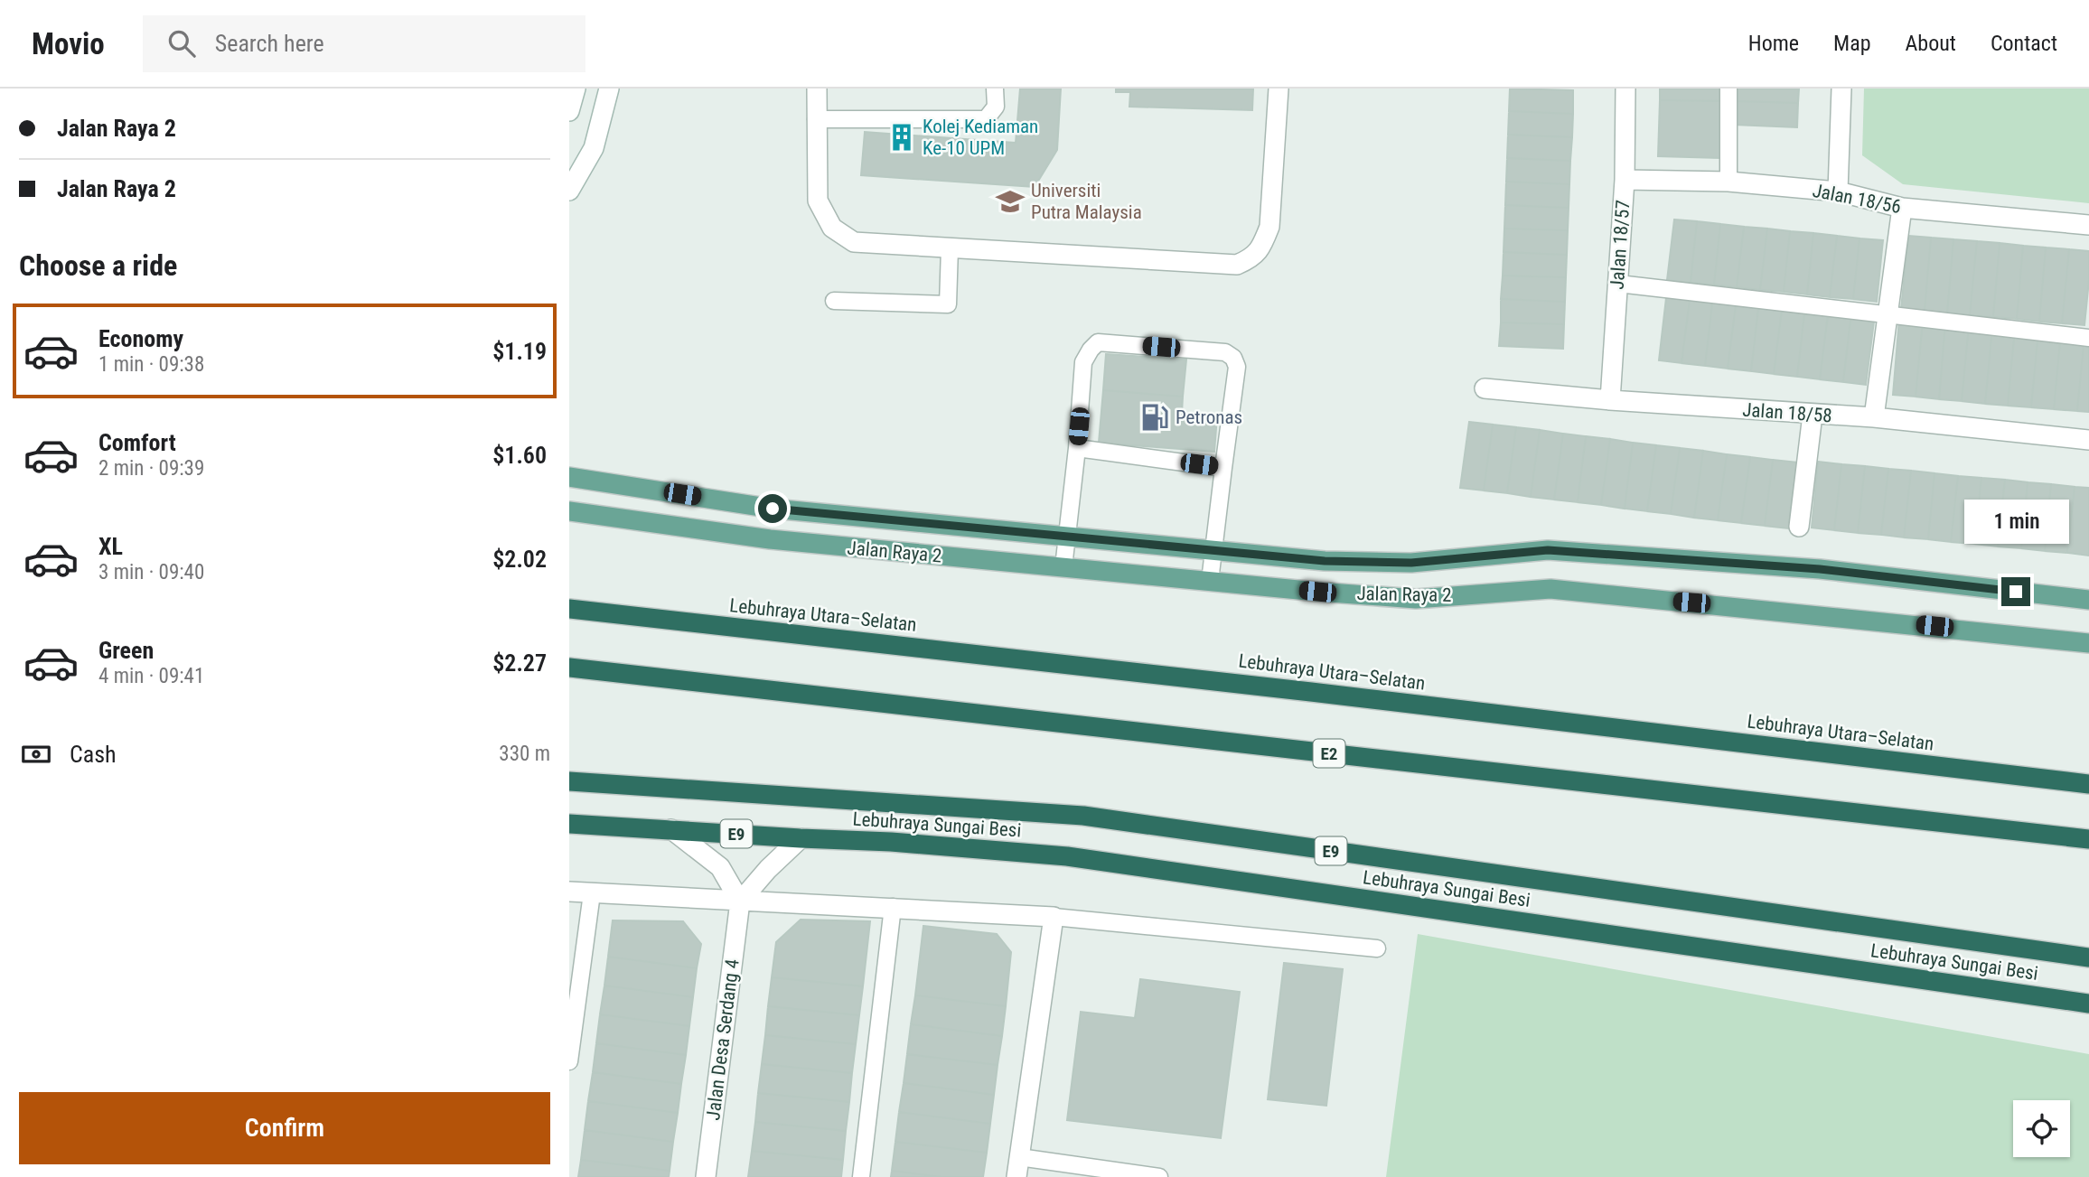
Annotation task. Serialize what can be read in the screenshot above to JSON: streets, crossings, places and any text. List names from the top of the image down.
{
  "streets": {
    "highway": [
      "Lebuhraya Utara–Selatan",
      "E2",
      "Lebuhraya Sungai Besi",
      "E9"
    ],
    "main road": ["Jalan Raya 2"],
    "street": [
      "Jalan 18/56",
      "Jalan 18/57",
      "Jalan 18/58",
      "Jalan Desa Serdang 4"
    ]
  },
  "crossings": [
    ["Jalan 18/56", "Jalan 18/57"],
    ["Jalan 18/57", "Jalan 18/58"]
  ],
  "places": {
    "building": ["Kolej Kediaman Ke-10 UPM"],
    "school or university": ["Universiti Putra Malaysia"],
    "fuel station": ["Petronas"]
  },
  "page": {
    "header": "Movio",
    "search": "Search here",
    "nav": [
      "Home",
      "Map",
      "About",
      "Contact"
    ],
    "banner": ["Jalan Raya 2", "Jalan Raya 2"],
    "heading": "Choose a ride",
    "list": [
      {
        "name": "Economy",
        "note": "1 min · 09:38",
        "value": "$1.19"
      },
      {
        "name": "Comfort",
        "note": "2 min · 09:39",
        "value": "$1.60"
      },
      {
        "name": "XL",
        "note": "3 min · 09:40",
        "value": "$2.02"
      },
      {
        "name": "Green",
        "note": "4 min · 09:41",
        "value": "$2.27"
      }
    ],
    "bubble": "1 min",
    "pay": ["Cash", "330 m"],
    "buttons": "Confirm"
  }
}
